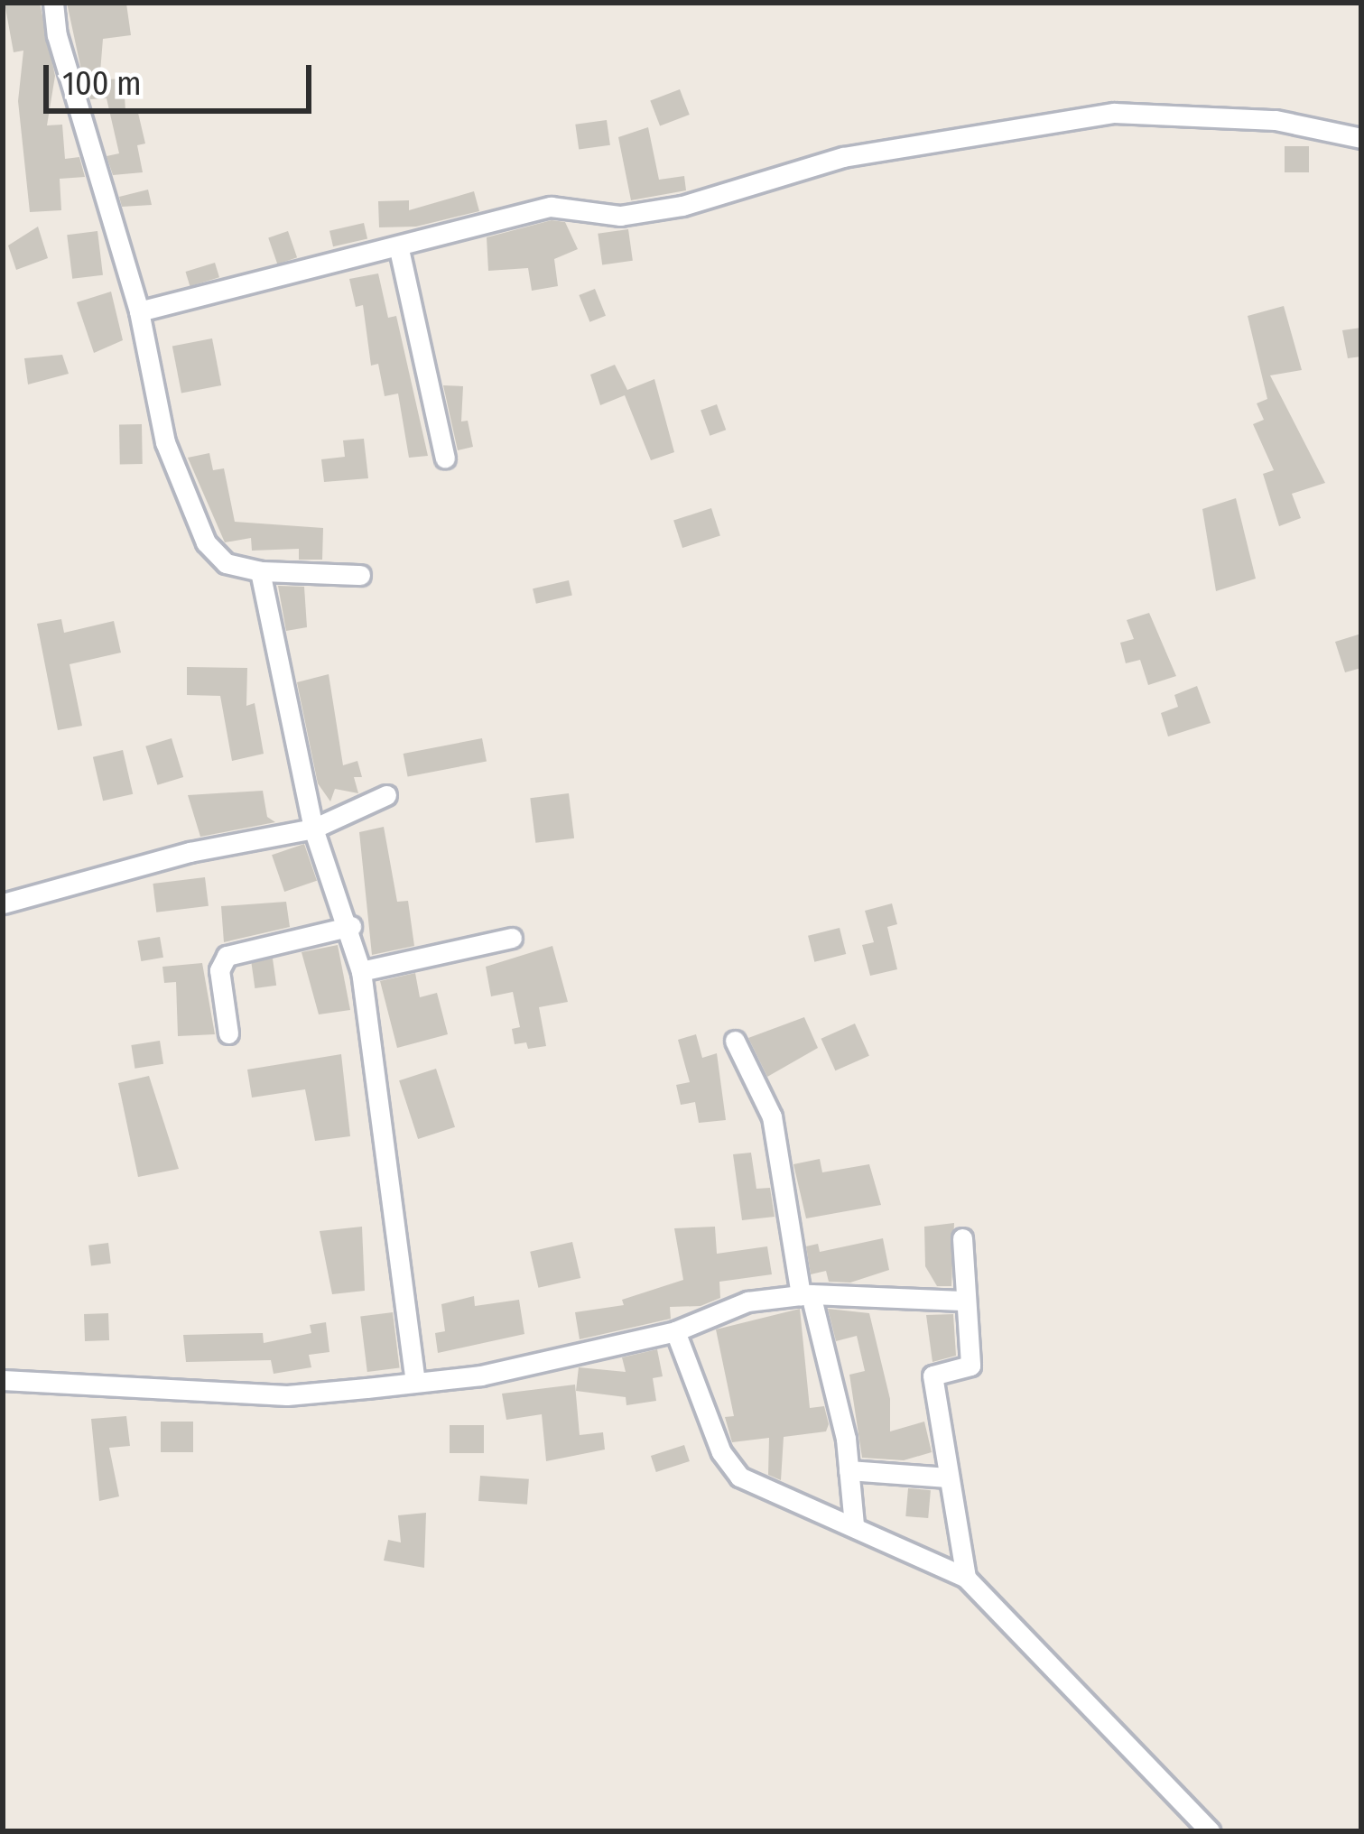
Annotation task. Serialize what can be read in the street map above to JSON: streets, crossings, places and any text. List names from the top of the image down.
{
  "scale_bar": "100 m"
}
